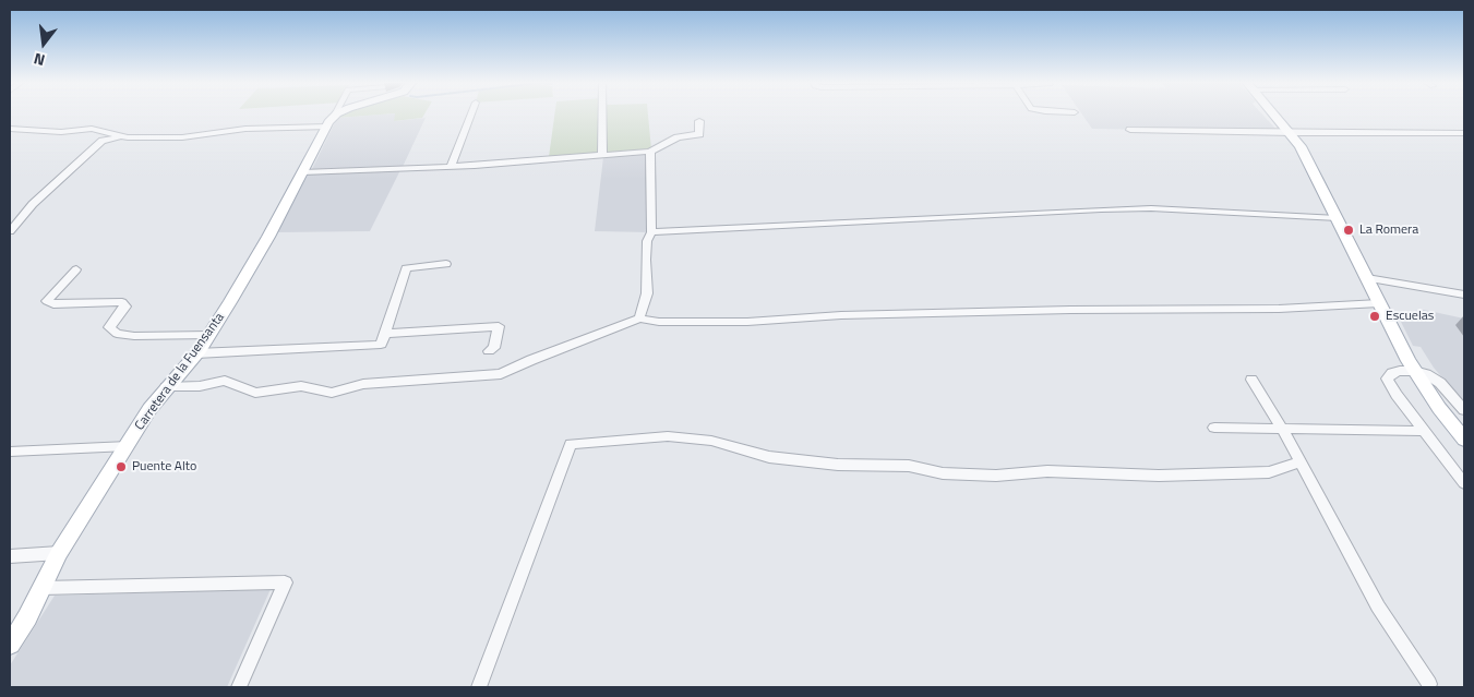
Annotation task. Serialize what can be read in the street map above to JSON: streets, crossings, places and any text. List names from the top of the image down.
{
  "streets": {
    "main road": ["Carretera de la Fuensanta"]
  },
  "places": ["La Romera", "Escuelas", "Puente Alto"],
  "north": "bottom"
}
